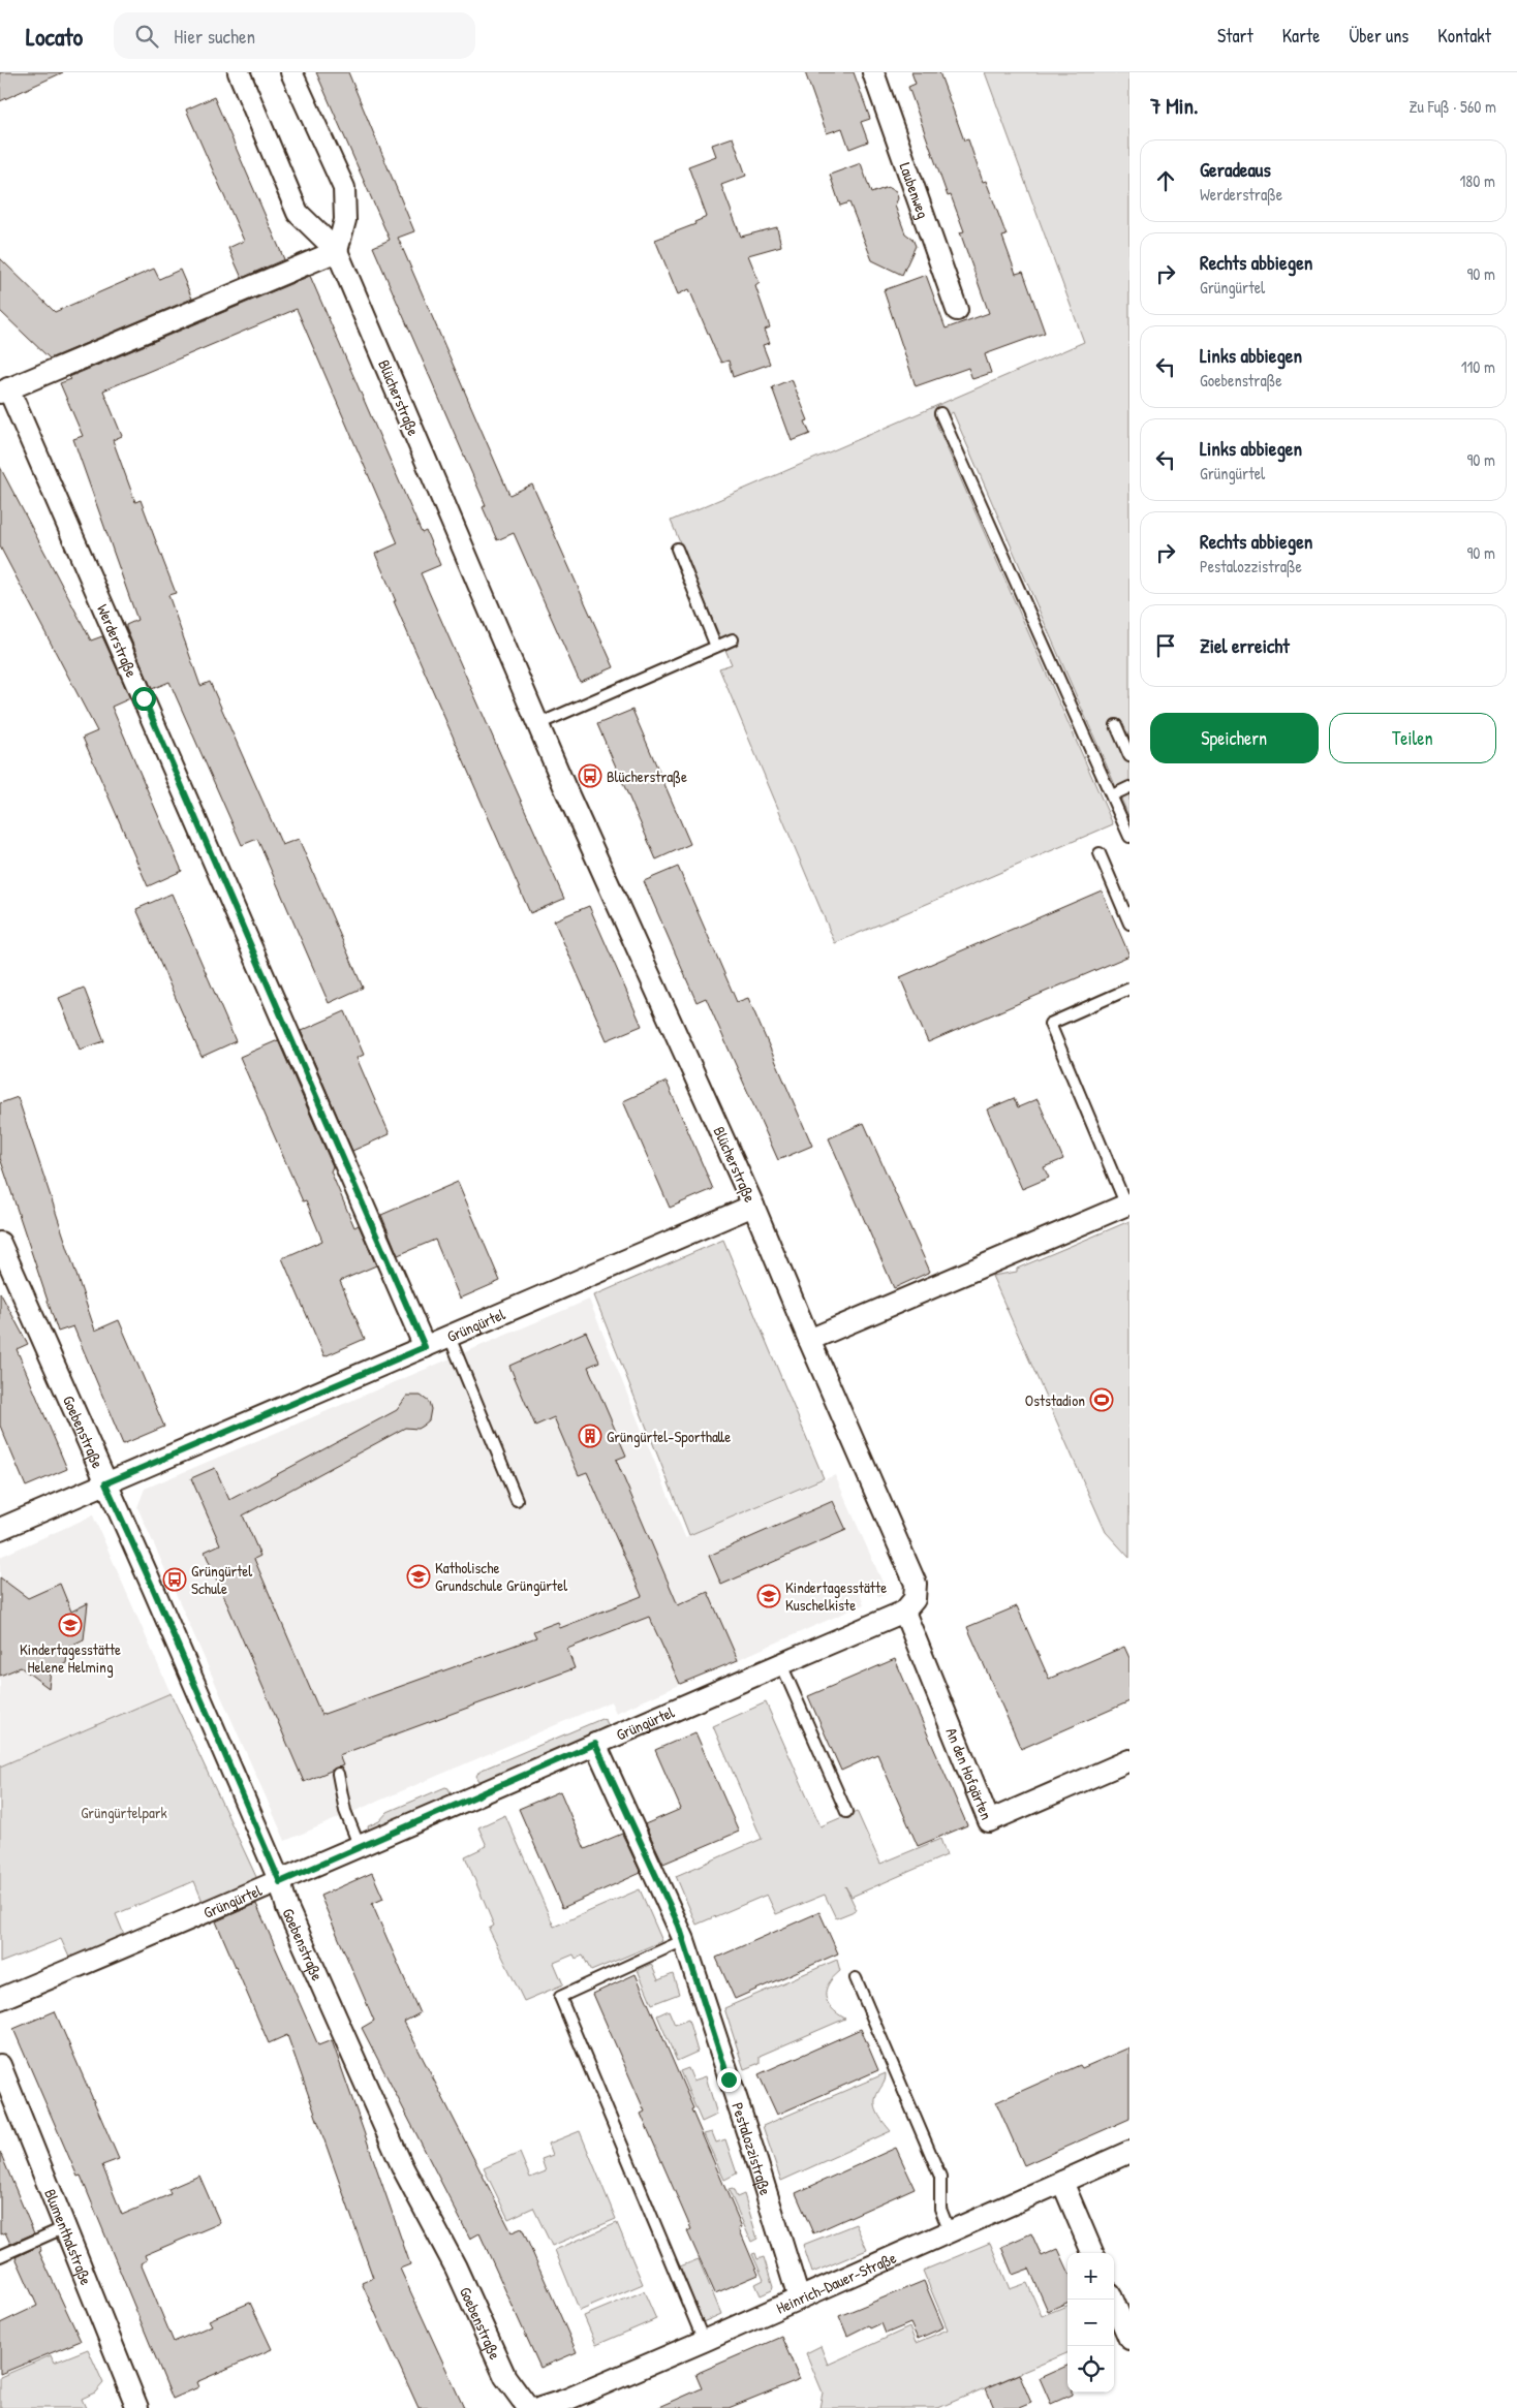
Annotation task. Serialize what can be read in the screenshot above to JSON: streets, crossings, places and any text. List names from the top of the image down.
{
  "streets": {
    "street": [
      "Laubenweg",
      "Blücherstraße",
      "Werderstraße",
      "Grüngürtel",
      "Goebenstraße",
      "An den Hofgärten",
      "Pestalozzistraße",
      "Blumenthalstraße",
      "Heinrich-Dauer-Straße"
    ]
  },
  "crossings": [
    ["Blücherstraße", "Werderstraße"],
    ["Blücherstraße", "Grüngürtel"],
    ["Blücherstraße", "An den Hofgärten"],
    ["Werderstraße", "Grüngürtel"],
    ["Grüngürtel", "Goebenstraße"],
    ["Grüngürtel", "An den Hofgärten"],
    ["Grüngürtel", "Pestalozzistraße"],
    ["Pestalozzistraße", "Heinrich-Dauer-Straße"]
  ],
  "parks": ["Grüngürtelpark"],
  "places": {
    "bus stop": ["Blücherstraße", "Grüngürtel Schule"],
    "sports": ["Oststadion"],
    "building": ["Grüngürtel-Sporthalle"],
    "school or university": ["Katholische Grundschule Grüngürtel", "Kindertagesstätte Kuschelkiste", "Kindertagesstätte Helene Helming"]
  },
  "page": {
    "header": "Locato",
    "search": "Hier suchen",
    "nav": [
      "Start",
      "Karte",
      "Über uns",
      "Kontakt"
    ],
    "heading": ["7 Min.", "Zu Fuß · 560 m"],
    "list": [
      ["Geradeaus", "Werderstraße", "180 m"],
      ["Rechts abbiegen", "Grüngürtel", "90 m"],
      ["Links abbiegen", "Goebenstraße", "110 m"],
      ["Links abbiegen", "Grüngürtel", "90 m"],
      ["Rechts abbiegen", "Pestalozzistraße", "90 m"],
      "Ziel erreicht"
    ],
    "buttons": ["Speichern", "Teilen"],
    "map_buttons": ["+", "−"]
  }
}
